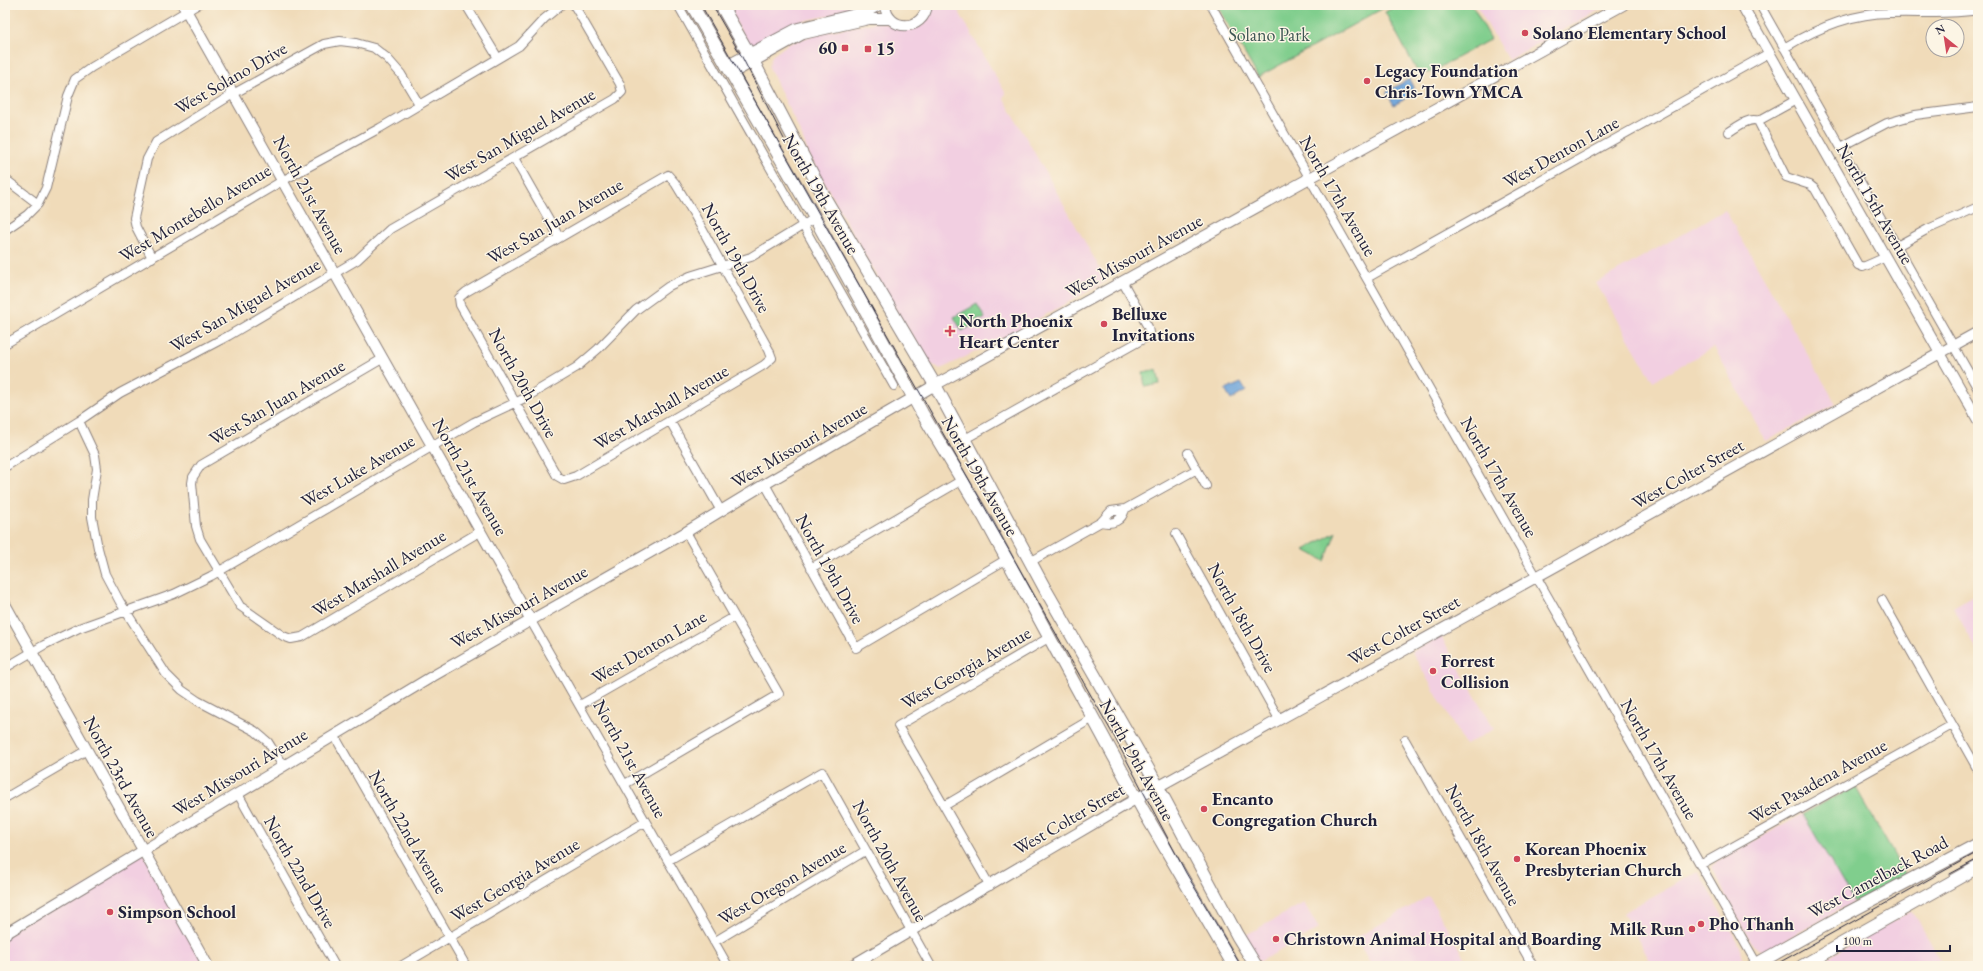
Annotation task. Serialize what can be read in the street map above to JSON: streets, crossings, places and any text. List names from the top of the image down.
{
  "streets": {
    "main road": ["North 19th Avenue", "West Camelback Road"],
    "street": [
      "West Solano Drive",
      "West San Miguel Avenue",
      "West Denton Lane",
      "North 21st Avenue",
      "North 17th Avenue",
      "North 15th Avenue",
      "West Montebello Avenue",
      "West San Juan Avenue",
      "West Missouri Avenue",
      "North 19th Drive",
      "North 20th Drive",
      "West Marshall Avenue",
      "West Luke Avenue",
      "West Colter Street",
      "North 18th Drive",
      "West Georgia Avenue",
      "North 23rd Avenue",
      "West Pasadena Avenue",
      "North 22nd Avenue",
      "North 18th Avenue",
      "North 20th Avenue",
      "North 22nd Drive",
      "West Oregon Avenue"
    ]
  },
  "crossings": [
    ["West Solano Drive", "North 21st Avenue"],
    ["West Solano Drive", "West Montebello Avenue"],
    ["West San Miguel Avenue", "North 21st Avenue"],
    ["West Denton Lane", "North 21st Avenue"],
    ["West Denton Lane", "North 17th Avenue"],
    ["West Denton Lane", "North 15th Avenue"],
    ["North 19th Avenue", "West Missouri Avenue"],
    ["North 19th Avenue", "North 19th Drive"],
    ["North 19th Avenue", "West Luke Avenue"],
    ["North 19th Avenue", "West Colter Street"],
    ["North 19th Avenue", "West Georgia Avenue"],
    ["North 21st Avenue", "West Montebello Avenue"],
    ["North 21st Avenue", "West San Juan Avenue"],
    ["North 21st Avenue", "West Missouri Avenue"],
    ["North 21st Avenue", "West Marshall Avenue"],
    ["North 21st Avenue", "West Luke Avenue"],
    ["North 21st Avenue", "West Georgia Avenue"],
    ["North 21st Avenue", "North 20th Avenue"],
    ["North 21st Avenue", "West Oregon Avenue"],
    ["North 17th Avenue", "West Missouri Avenue"],
    ["North 17th Avenue", "West Colter Street"],
    ["North 17th Avenue", "West Pasadena Avenue"],
    ["North 17th Avenue", "West Camelback Road"],
    ["North 15th Avenue", "West Colter Street"],
    ["West San Juan Avenue", "North 19th Drive"],
    ["West San Juan Avenue", "North 20th Drive"],
    ["West San Juan Avenue", "West Marshall Avenue"],
    ["West San Juan Avenue", "West Luke Avenue"],
    ["West Missouri Avenue", "North 19th Drive"],
    ["West Missouri Avenue", "North 23rd Avenue"],
    ["West Missouri Avenue", "North 22nd Avenue"],
    ["West Missouri Avenue", "North 22nd Drive"],
    ["North 19th Drive", "West Marshall Avenue"],
    ["North 19th Drive", "West Luke Avenue"],
    ["North 20th Drive", "West Marshall Avenue"],
    ["North 20th Drive", "West Luke Avenue"],
    ["West Marshall Avenue", "West Luke Avenue"],
    ["West Luke Avenue", "North 23rd Avenue"],
    ["West Colter Street", "North 18th Drive"],
    ["West Colter Street", "North 20th Avenue"],
    ["West Georgia Avenue", "North 22nd Avenue"],
    ["North 20th Avenue", "West Oregon Avenue"]
  ],
  "parks": ["Solano Park"],
  "places": {
    "other": [
      "Solano Elementary School",
      "Legacy Foundation Chris-Town YMCA",
      "Belluxe Invitations",
      "Forrest Collision",
      "Encanto Congregation Church",
      "Korean Phoenix Presbyterian Church",
      "Simpson School",
      "Pho Thanh",
      "Milk Run",
      "Christown Animal Hospital and Boarding"
    ],
    "transit": ["60", "15"],
    "health": ["North Phoenix Heart Center"]
  },
  "scale_bar": "100 m",
  "north": "top left"
}
